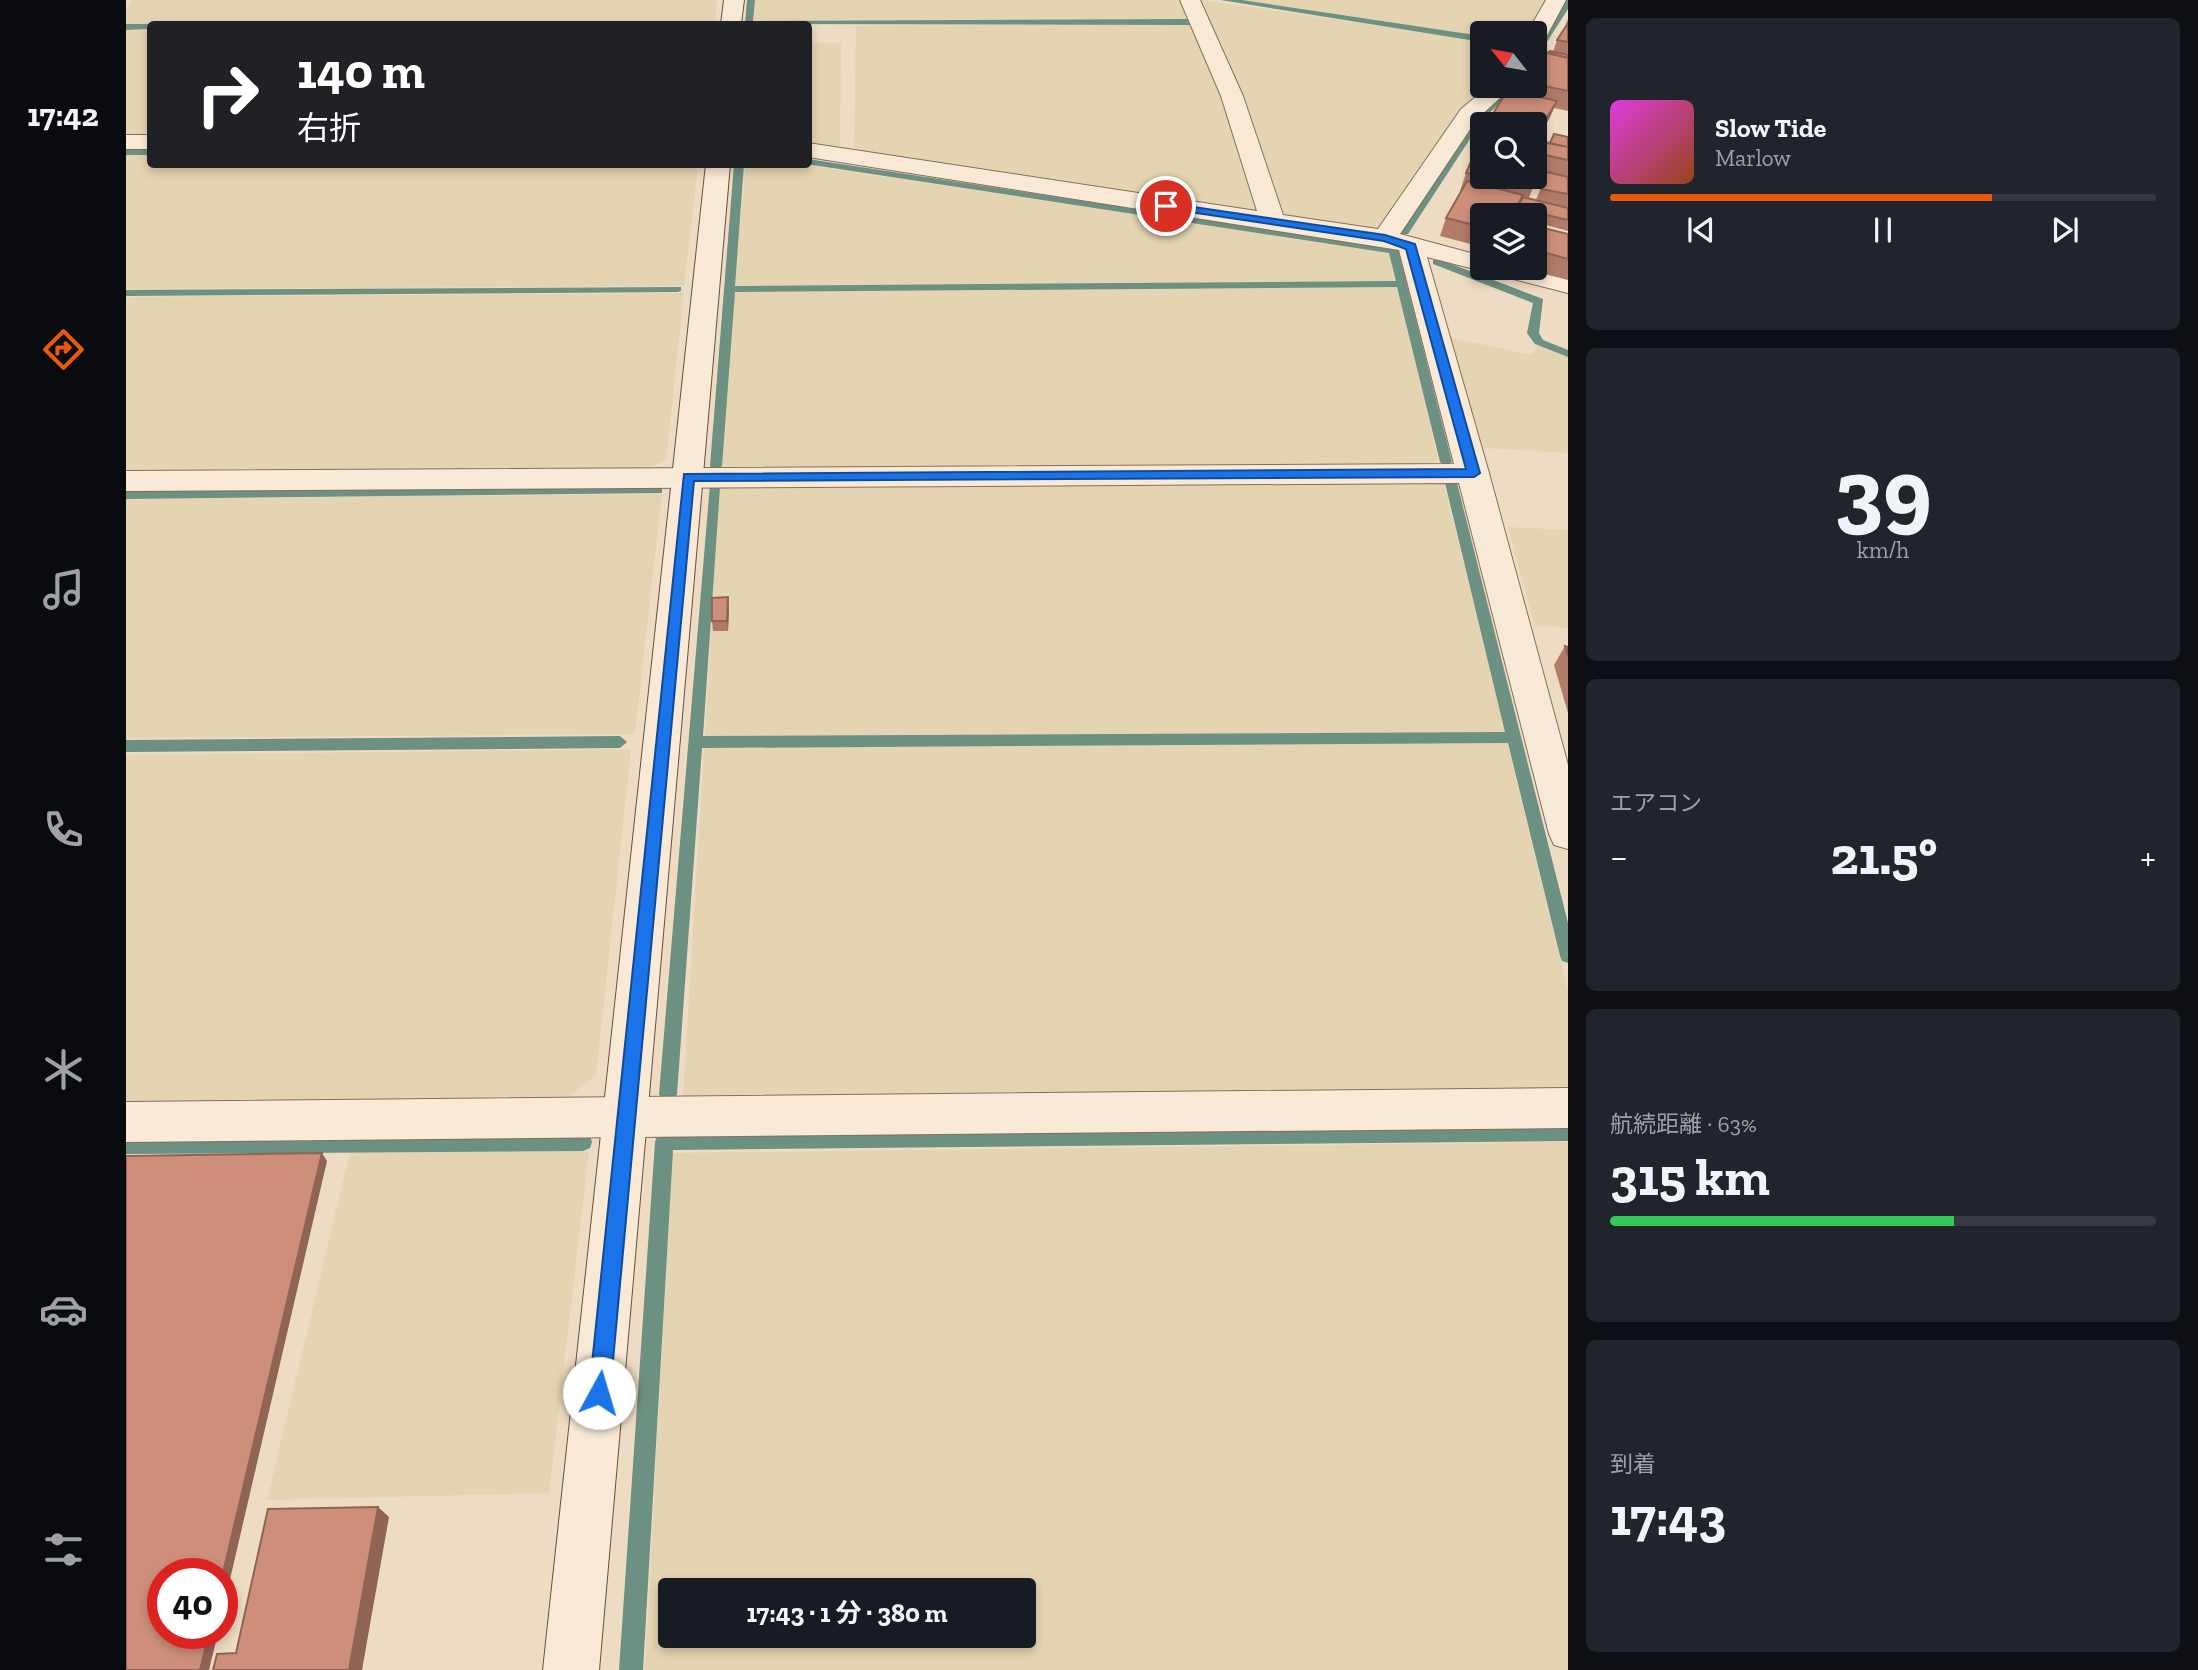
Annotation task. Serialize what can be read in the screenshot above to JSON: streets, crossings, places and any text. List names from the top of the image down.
{
  "north": "top left",
  "page": {
    "tabs": "17:42",
    "turn": ["140 m", "右折"],
    "song": ["Slow Tide", "Marlow"],
    "tile": [
      ["39", "km/h"],
      "エアコン",
      ["航続距離 · 63%", "315 km"],
      ["到着", "17:43"]
    ],
    "heat": ["−", "21.5°", "+"],
    "limit": "40",
    "trip": "17:43 · 1 分 · 380 m"
  }
}
